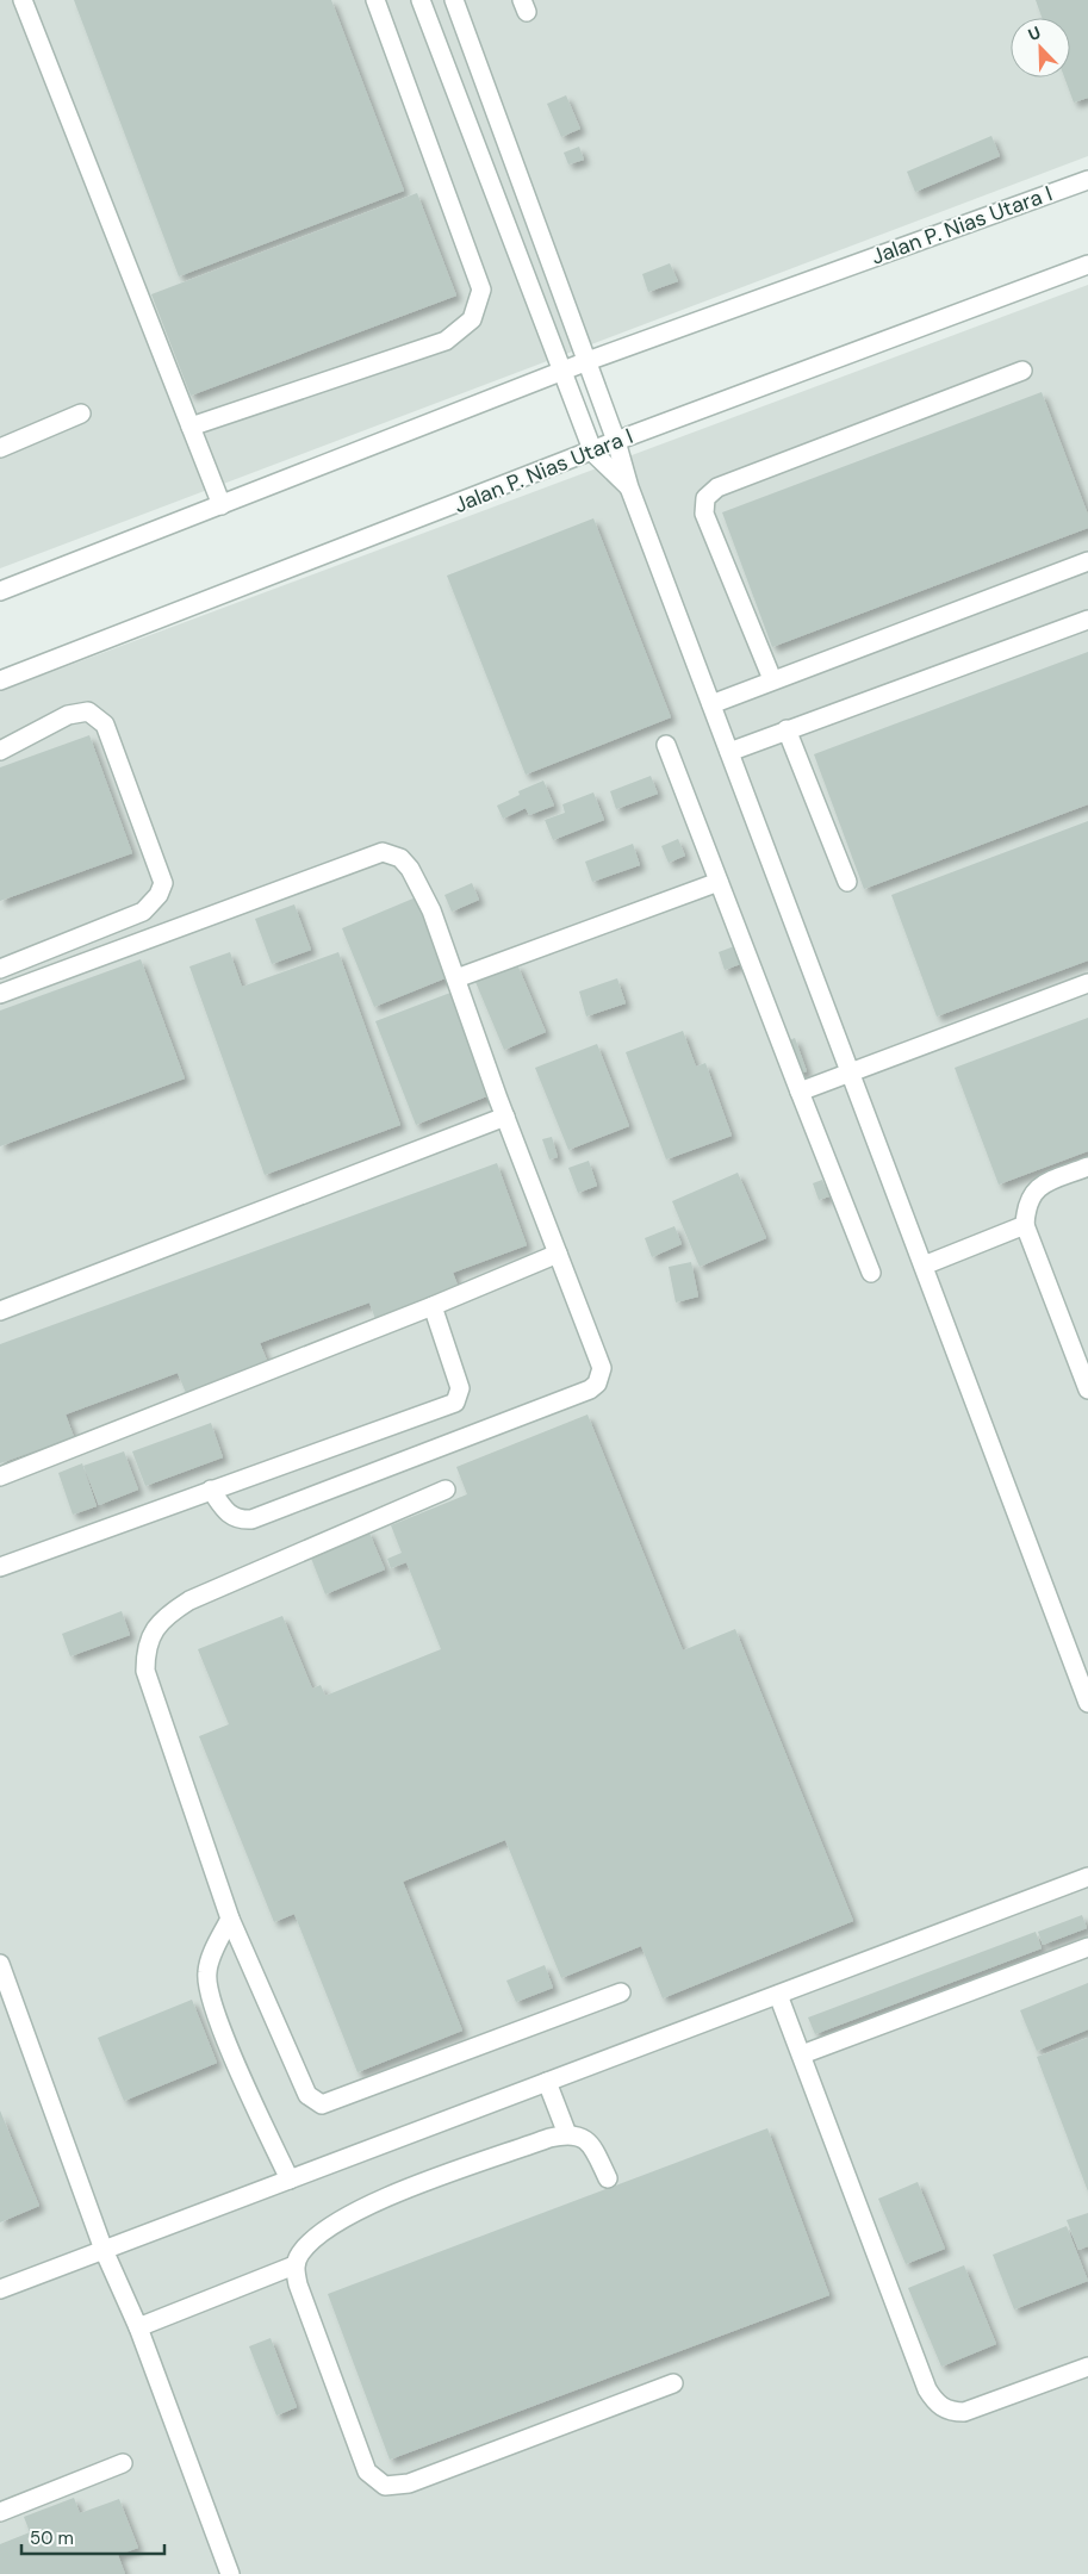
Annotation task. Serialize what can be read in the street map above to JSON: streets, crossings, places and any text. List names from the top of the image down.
{
  "streets": {
    "street": ["Jalan P. Nias Utara I"]
  },
  "scale_bar": "50 m",
  "north": "top left"
}
